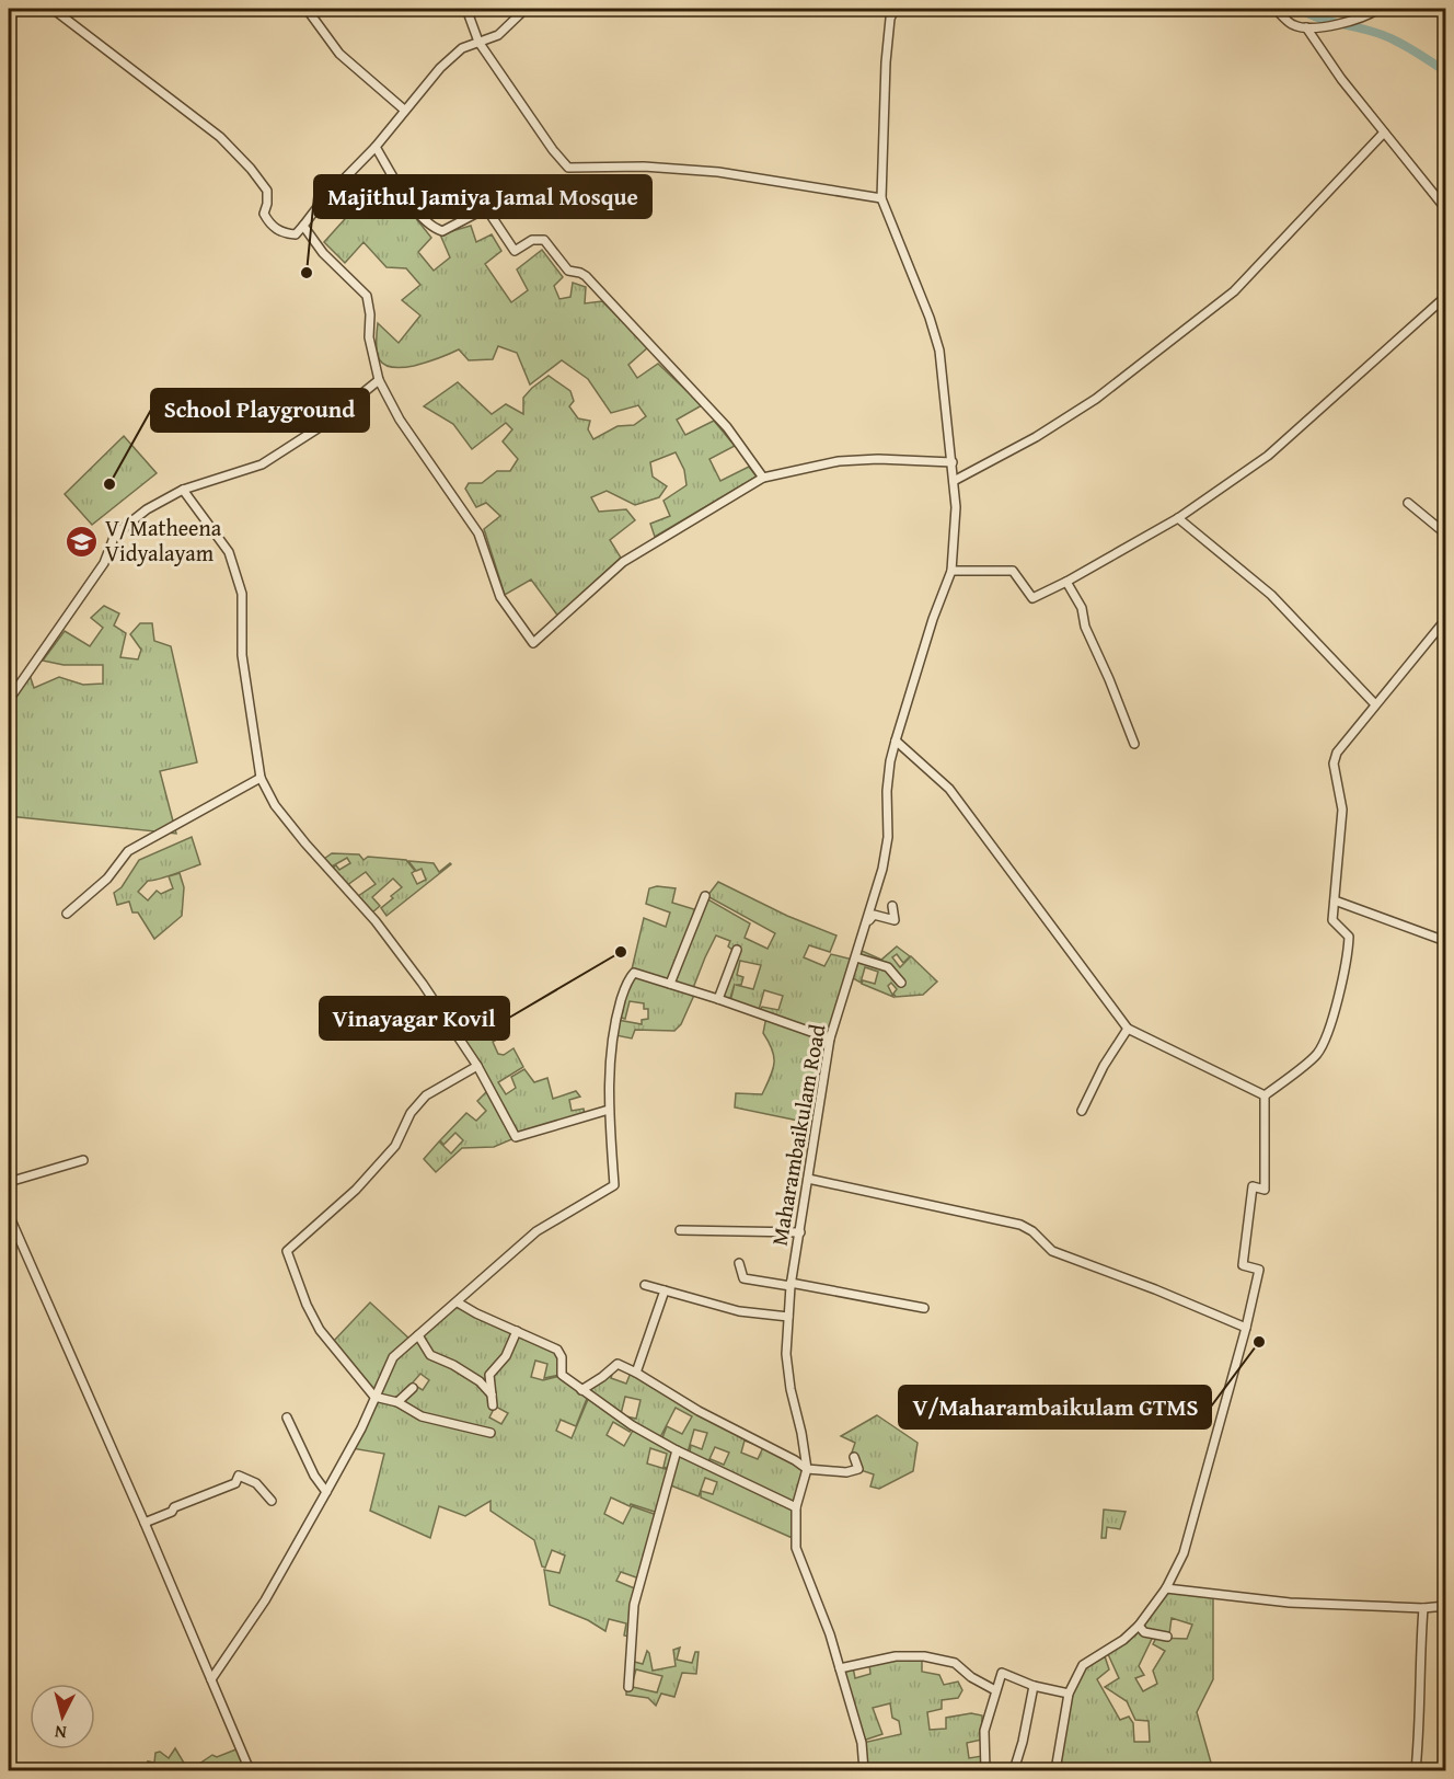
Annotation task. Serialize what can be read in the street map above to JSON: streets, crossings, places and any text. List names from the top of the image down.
{
  "streets": {
    "street": ["Maharambaikulam Road"]
  },
  "places": {
    "other": [
      "Majithul Jamiya Jamal Mosque",
      "School Playground",
      "Vinayagar Kovil",
      "V/Maharambaikulam GTMS"
    ],
    "school or university": ["V/Matheena Vidyalayam"]
  },
  "north": "bottom"
}
